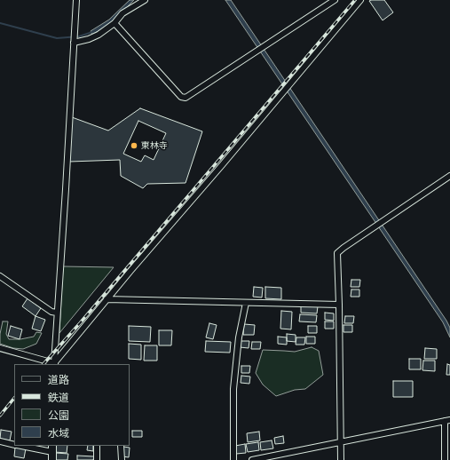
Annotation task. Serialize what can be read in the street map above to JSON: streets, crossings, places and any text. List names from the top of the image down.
{
  "places": ["東林寺"],
  "legend": [
    "道路",
    "鉄道",
    "公園",
    "水域"
  ]
}
